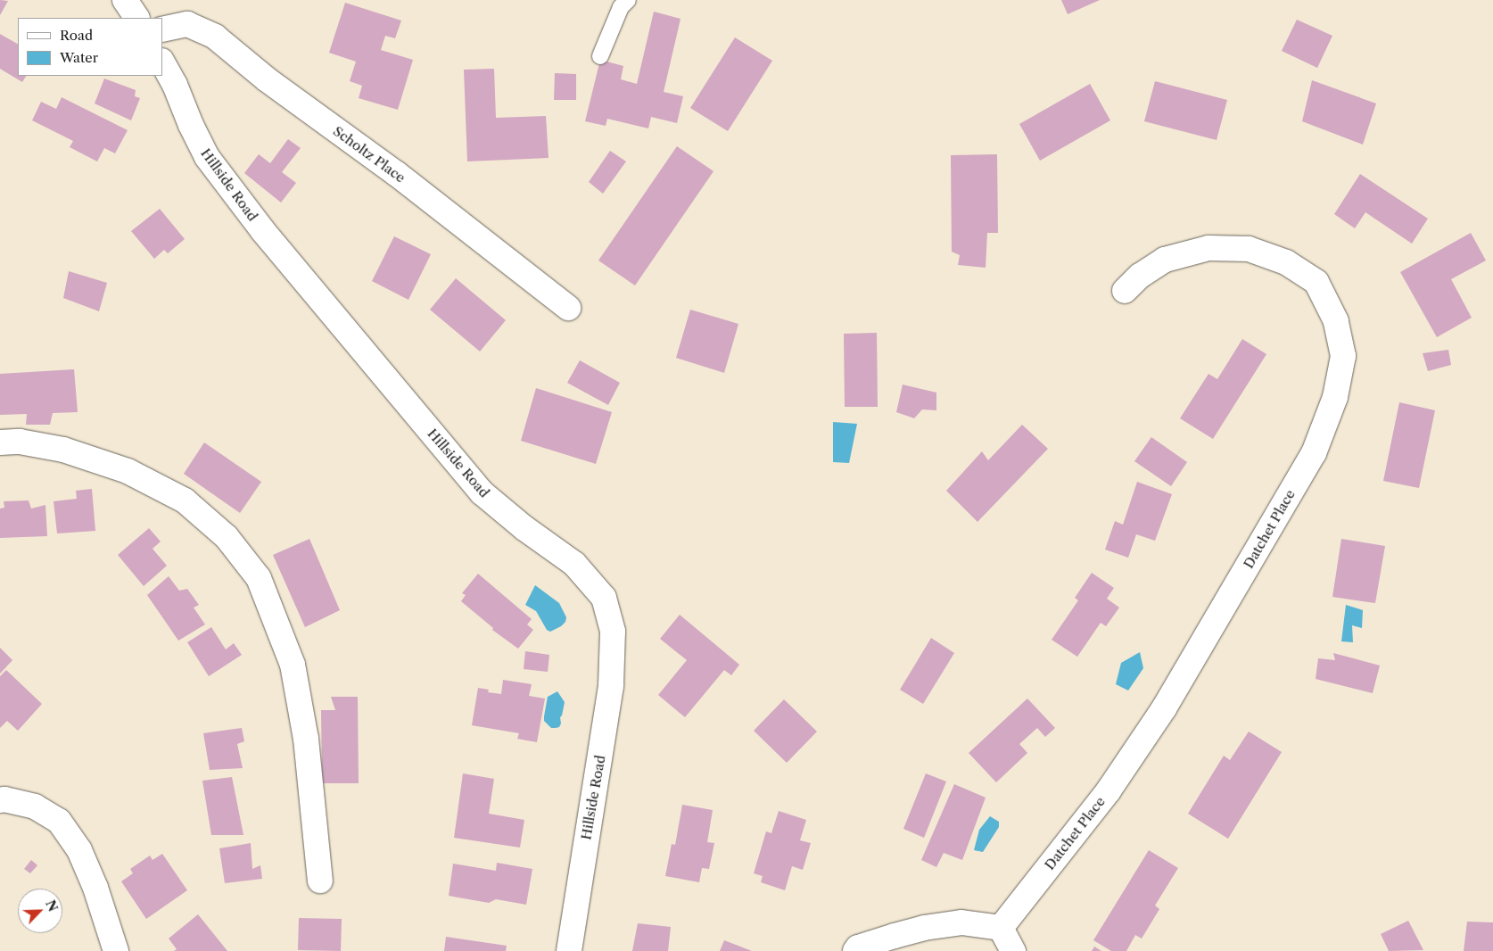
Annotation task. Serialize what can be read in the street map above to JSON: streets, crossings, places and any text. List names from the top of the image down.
{
  "streets": {
    "street": ["Scholtz Place", "Hillside Road", "Datchet Place"]
  },
  "legend": ["Road", "Water"],
  "north": "top right"
}
